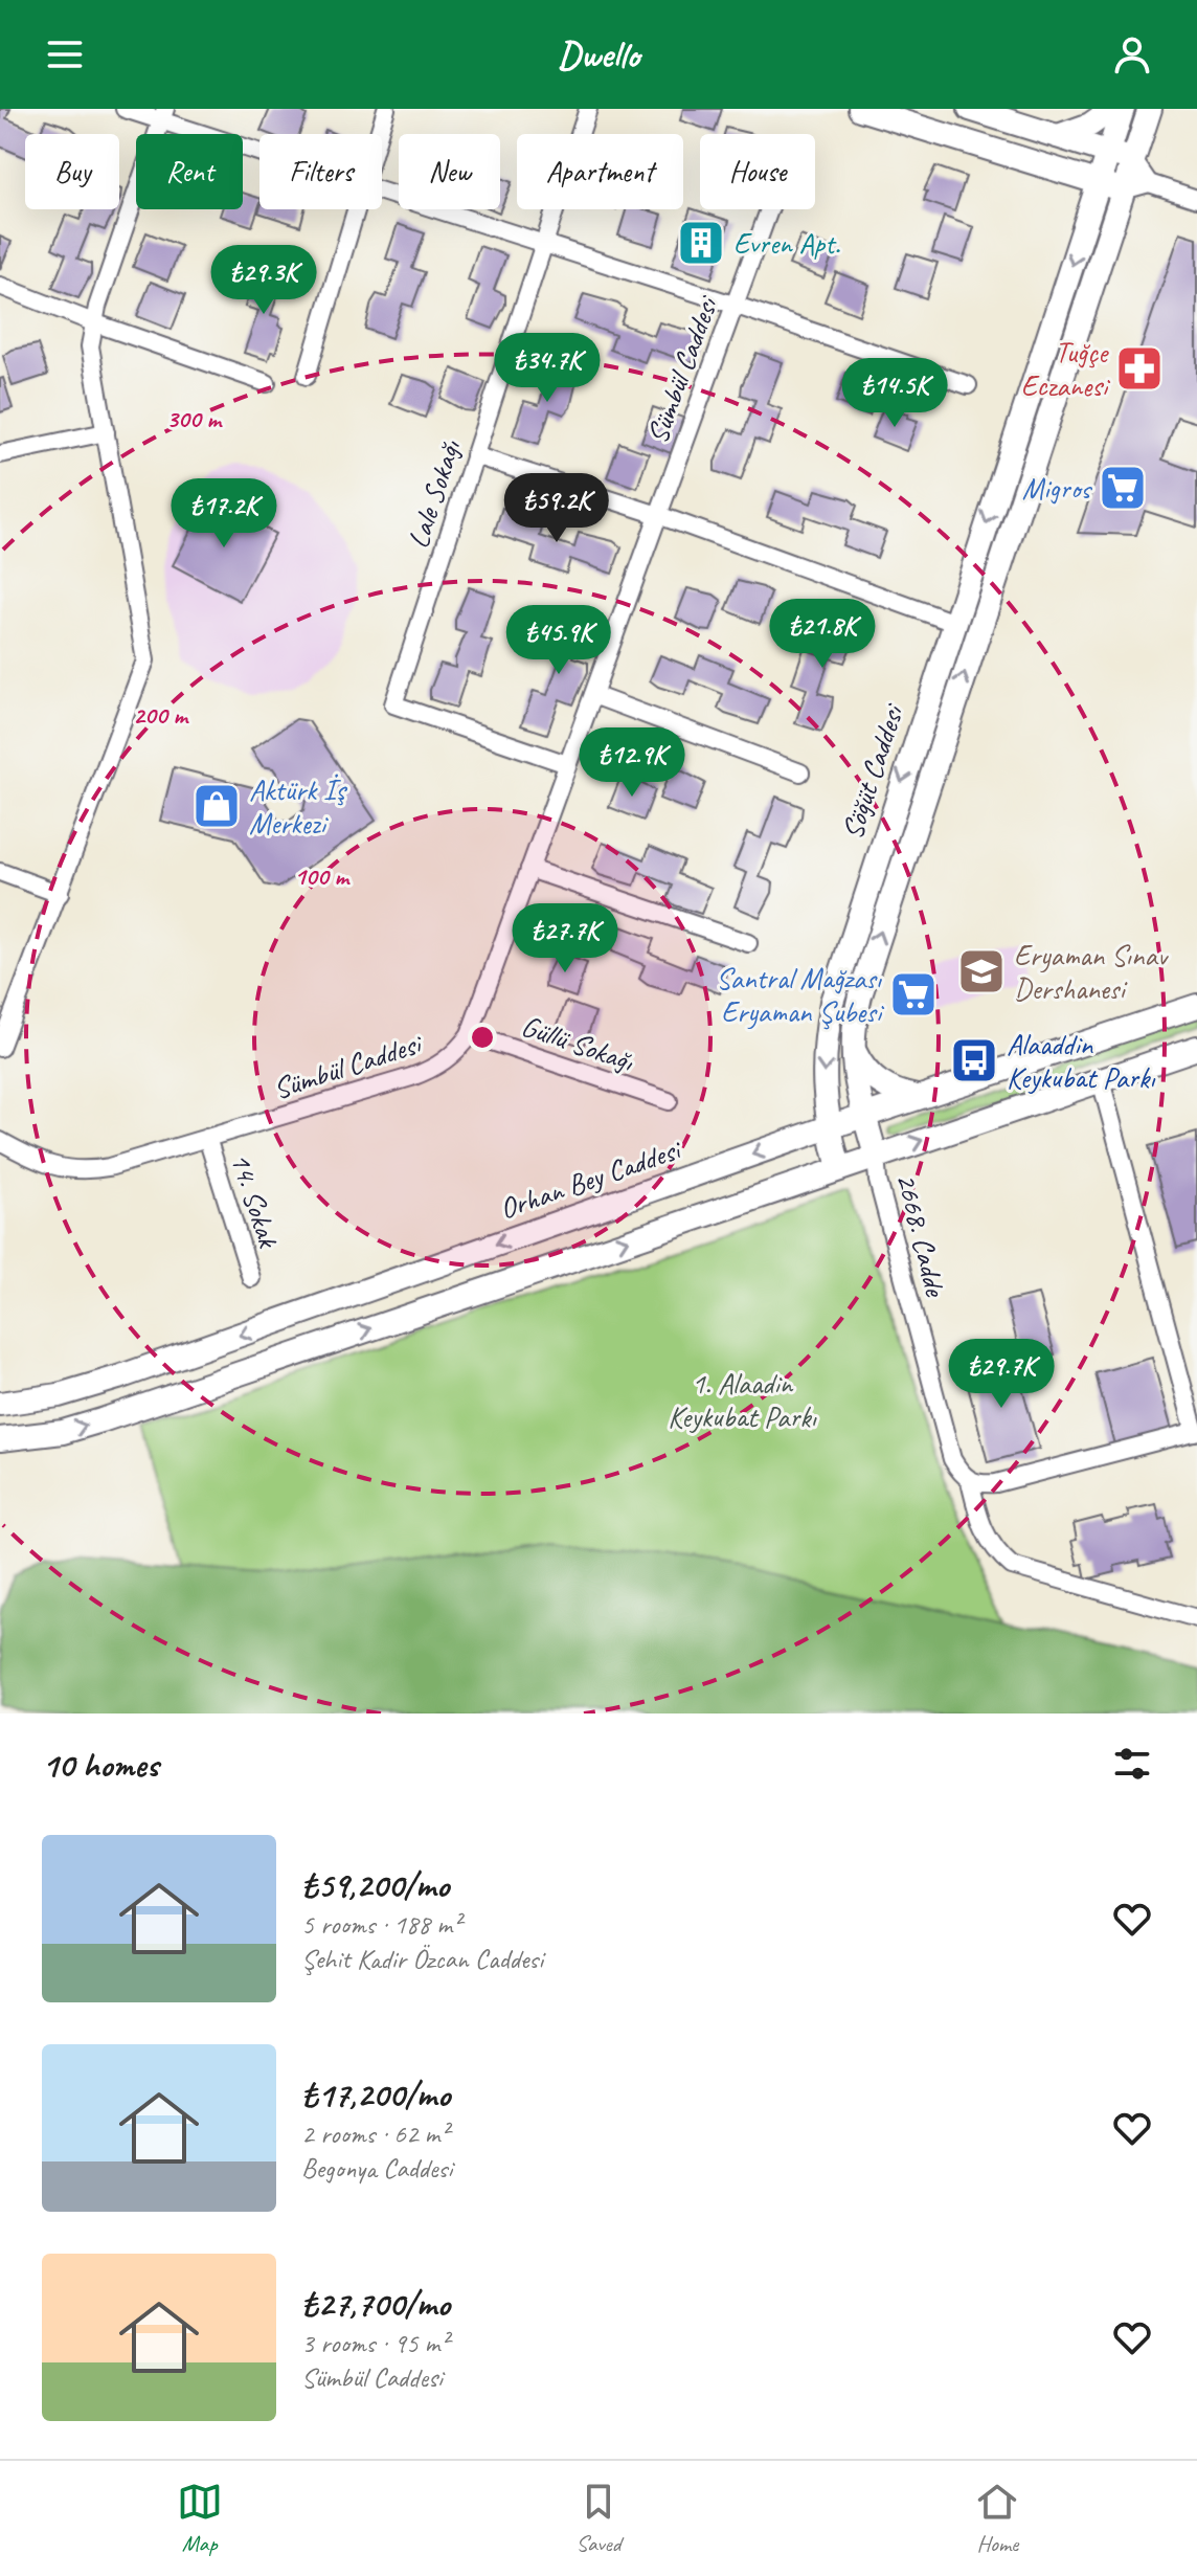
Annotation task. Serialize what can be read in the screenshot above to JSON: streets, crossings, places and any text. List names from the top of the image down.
{
  "streets": {
    "main road": ["Söğüt Caddesi", "Orhan Bey Caddesi"],
    "street": [
      "Sümbül Caddesi",
      "Lale Sokağı",
      "Güllü Sokağı",
      "14. Sokak",
      "2668. Cadde"
    ]
  },
  "crossings": [
    ["Sümbül Caddesi", "Lale Sokağı"],
    ["Sümbül Caddesi", "Güllü Sokağı"],
    ["Sümbül Caddesi", "14. Sokak"],
    ["Söğüt Caddesi", "Orhan Bey Caddesi"],
    ["Söğüt Caddesi", "2668. Cadde"]
  ],
  "parks": ["1. Alaadin Keykubat Parkı"],
  "places": {
    "building": ["Evren Apt."],
    "pharmacy": ["Tuğçe Eczanesi"],
    "supermarket": ["Migros", "Santral Mağzası Eryaman Şubesi"],
    "shop": ["Aktürk İş Merkezi"],
    "school or university": ["Eryaman Sınav Dershanesi"],
    "bus stop": ["Alaaddin Keykubat Parkı"]
  },
  "page": {
    "header": "Dwello",
    "chip": [
      "Buy",
      "Rent",
      "Filters",
      "New",
      "Apartment",
      "House"
    ],
    "price": [
      "₺29.3K",
      "₺34.7K",
      "₺14.5K",
      "₺59.2K",
      "₺17.2K",
      "₺21.8K",
      "₺45.9K",
      "₺12.9K",
      "₺27.7K",
      "₺29.7K"
    ],
    "heading": "10 homes",
    "list": [
      {
        "name": "₺59,200/mo",
        "note": "5 rooms · 188 m² · Şehit Kadir Özcan Caddesi"
      },
      {
        "name": "₺17,200/mo",
        "note": "2 rooms · 62 m² · Begonya Caddesi"
      },
      {
        "name": "₺27,700/mo",
        "note": "3 rooms · 95 m² · Sümbül Caddesi"
      }
    ],
    "tabs": ["Map", "Saved", "Home"]
  },
  "rings": ["300 m", "200 m", "100 m"]
}
